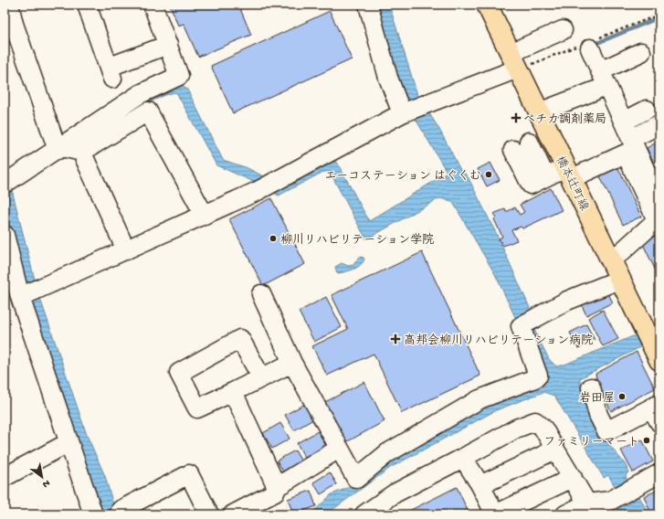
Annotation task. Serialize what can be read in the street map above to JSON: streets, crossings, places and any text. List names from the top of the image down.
{
  "streets": {
    "main road": ["橋本辻町線"]
  },
  "places": {
    "health": ["ペチカ調剤薬局", "高邦会柳川リハビリテーション病院"],
    "other": [
      "エーコステーション はぐくむ",
      "柳川リハビリテーション学院",
      "岩田屋",
      "ファミリーマート"
    ]
  },
  "north": "bottom right"
}
